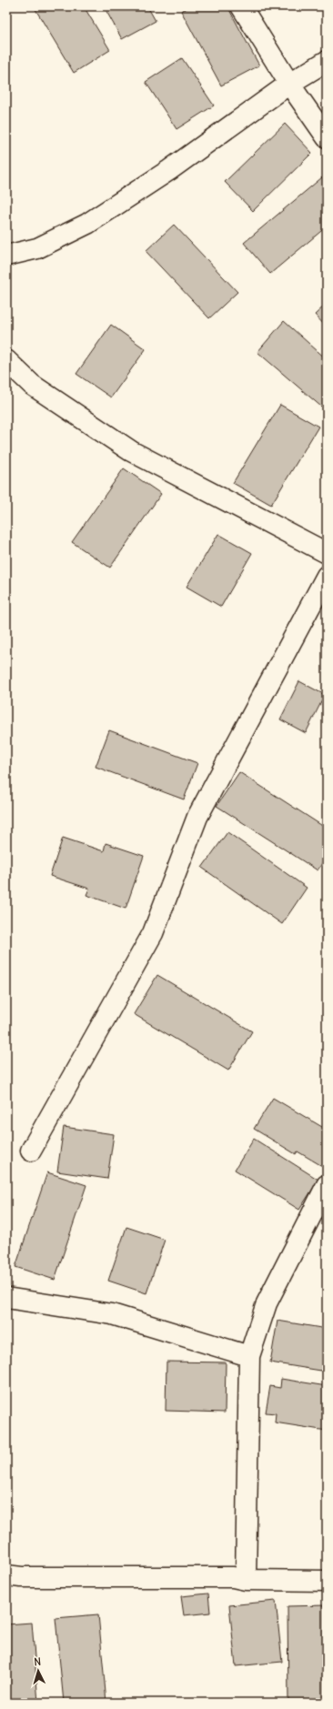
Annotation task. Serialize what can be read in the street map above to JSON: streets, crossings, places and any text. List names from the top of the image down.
{
  "north": "top"
}
